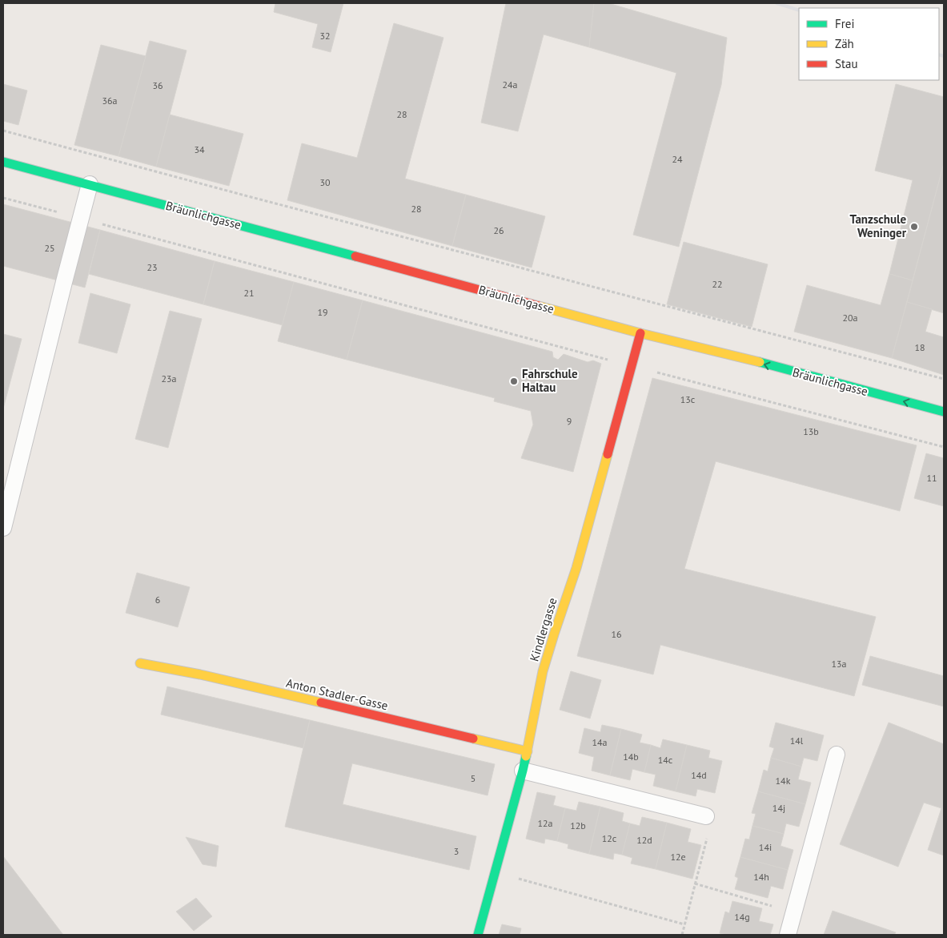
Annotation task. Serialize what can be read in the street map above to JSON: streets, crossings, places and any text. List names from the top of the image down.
{
  "streets": {
    "street": ["Bräunlichgasse", "Kindlergasse", "Anton Stadler-Gasse"]
  },
  "crossings": [
    ["Bräunlichgasse", "Kindlergasse"],
    ["Kindlergasse", "Anton Stadler-Gasse"]
  ],
  "places": ["Tanzschule Weninger", "Fahrschule Haltau"],
  "house_numbers": [
    "32",
    "24a",
    "36",
    "36a",
    "28",
    "34",
    "24",
    "30",
    "28",
    "26",
    "25",
    "23",
    "22",
    "21",
    "19",
    "20a",
    "18",
    "23a",
    "13c",
    "9",
    "13b",
    "11",
    "6",
    "16",
    "13a",
    "14l",
    "14a",
    "14b",
    "14c",
    "14d",
    "5",
    "14k",
    "14j",
    "12a",
    "12b",
    "12c",
    "12d",
    "14i",
    "3",
    "12e",
    "14h",
    "14g"
  ],
  "legend": ["Frei", "Zäh", "Stau"]
}
